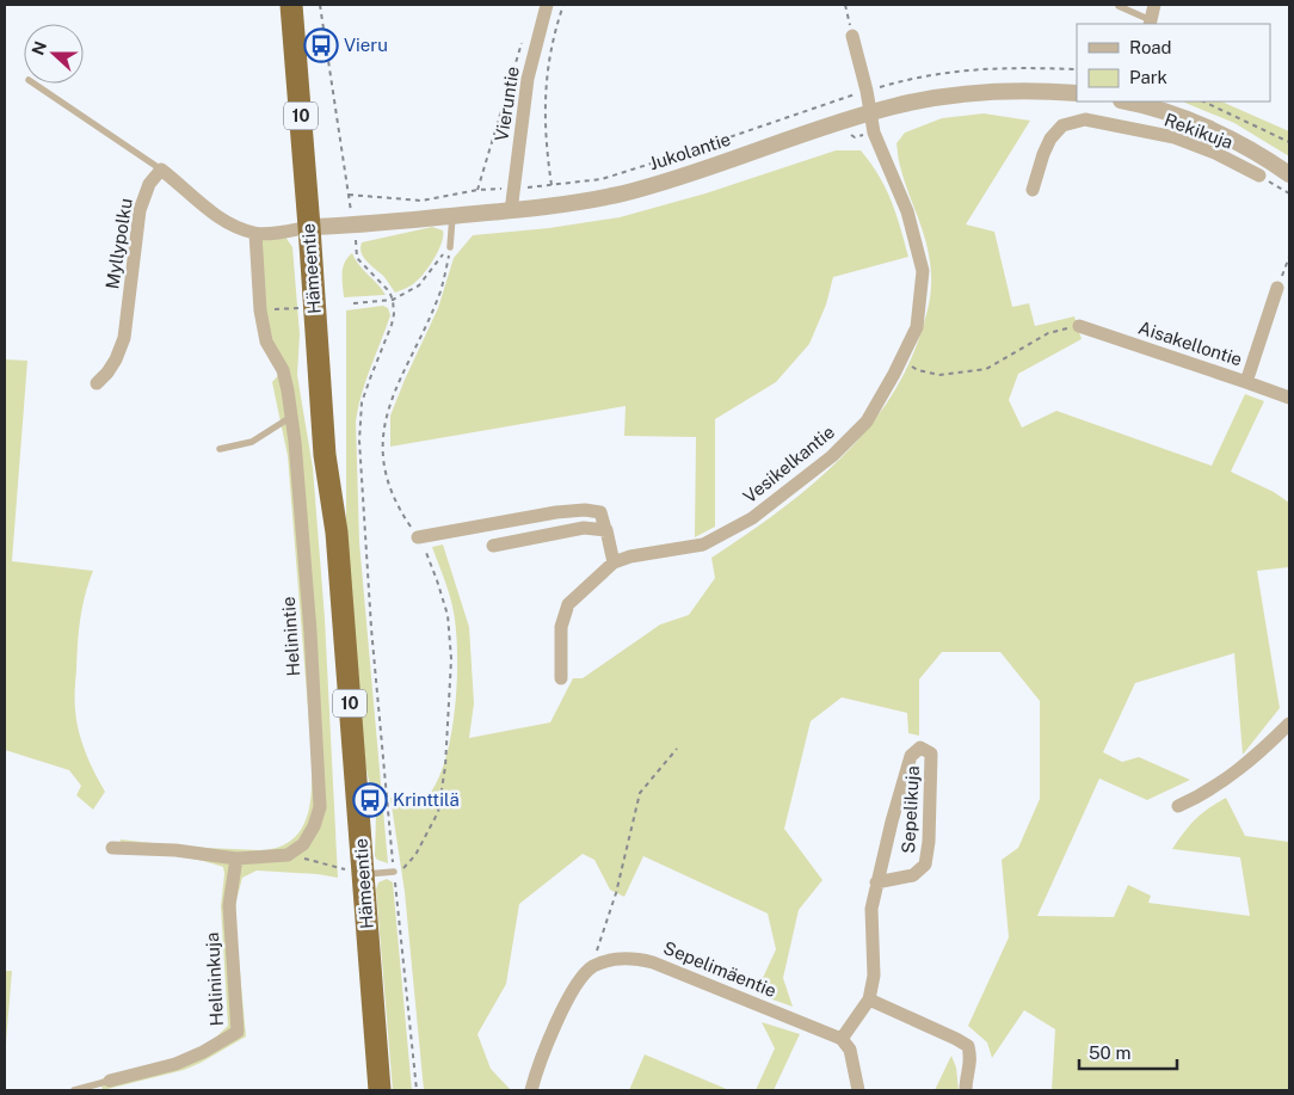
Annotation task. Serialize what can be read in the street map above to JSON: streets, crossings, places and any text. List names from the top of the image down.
{
  "streets": {
    "highway": ["10", "Hämeentie"],
    "street": [
      "Vieruntie",
      "Rekikuja",
      "Jukolantie",
      "Myllypolku",
      "Aisakellontie",
      "Vesikelkantie",
      "Helinintie",
      "Sepelikuja",
      "Sepelimäentie",
      "Helininkuja"
    ]
  },
  "crossings": [
    ["Vieruntie", "Jukolantie"],
    ["Jukolantie", "Hämeentie"],
    ["Jukolantie", "Vesikelkantie"],
    ["Sepelikuja", "Sepelimäentie"]
  ],
  "places": {
    "bus stop": ["Vieru", "Krinttilä"]
  },
  "legend": ["Road", "Park"],
  "scale_bar": "50 m",
  "north": "left"
}
